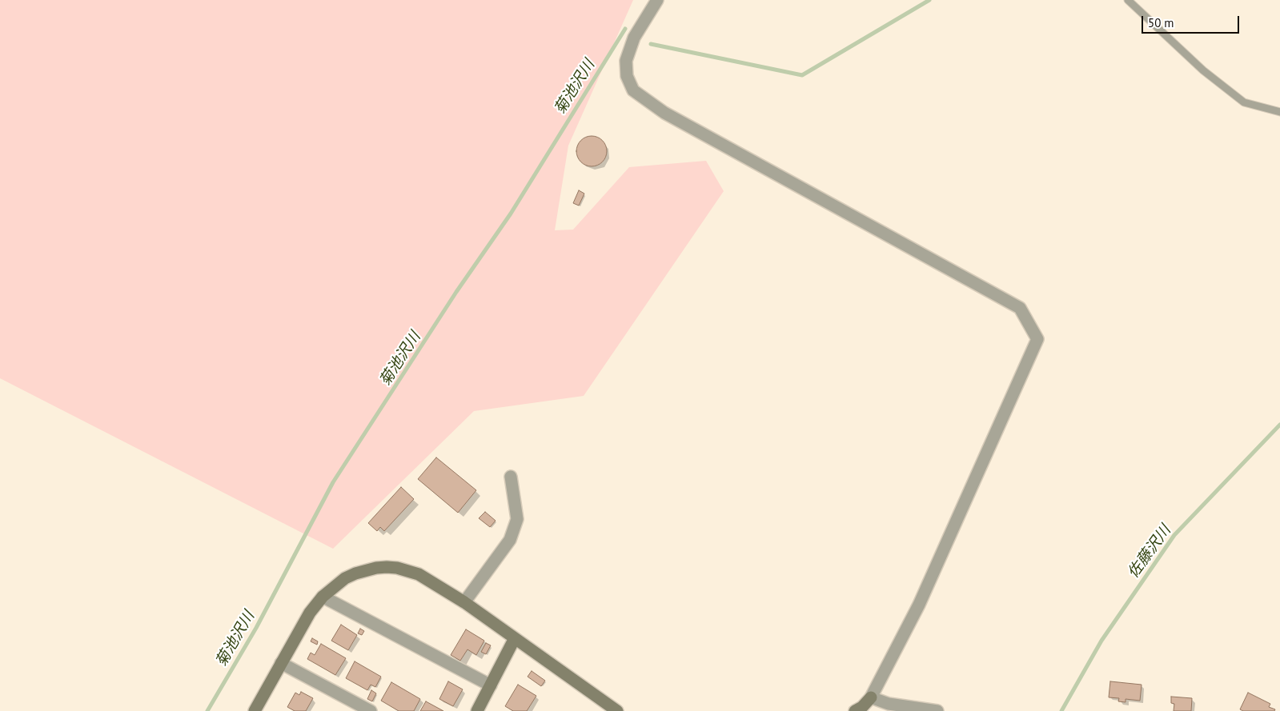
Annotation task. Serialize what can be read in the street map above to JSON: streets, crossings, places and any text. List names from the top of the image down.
{
  "water": ["菊池沢川", "佐藤沢川"],
  "scale_bar": "50 m"
}
